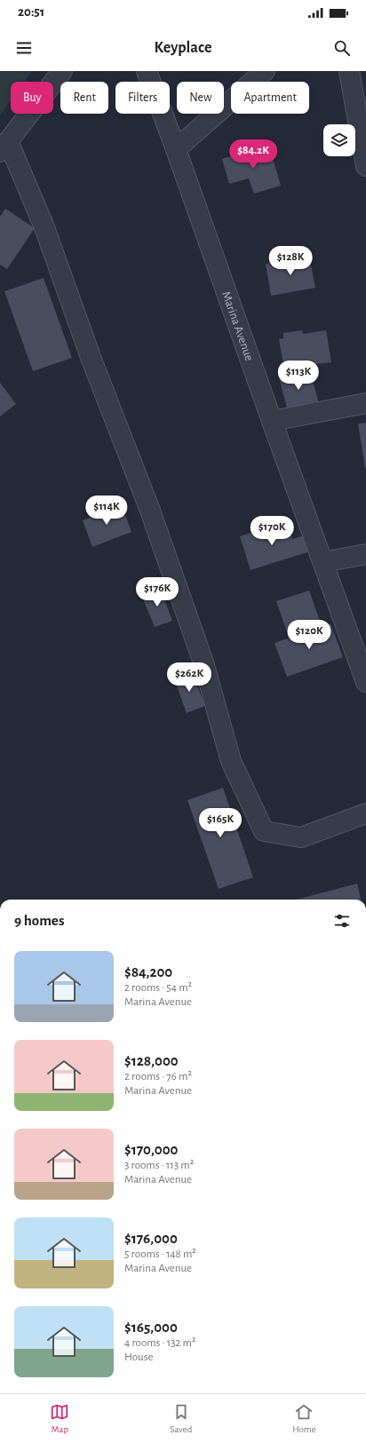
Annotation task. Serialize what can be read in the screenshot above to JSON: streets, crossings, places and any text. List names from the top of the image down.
{
  "streets": {
    "street": ["Marina Avenue"]
  },
  "page": {
    "status": "20:51",
    "header": "Keyplace",
    "chip": [
      "Buy",
      "Rent",
      "Filters",
      "New",
      "Apartment"
    ],
    "price": [
      "$84.2K",
      "$128K",
      "$113K",
      "$114K",
      "$170K",
      "$176K",
      "$120K",
      "$262K",
      "$165K"
    ],
    "heading": "9 homes",
    "list": [
      {
        "name": "$84,200",
        "note": "2 rooms · 54 m² · Marina Avenue"
      },
      {
        "name": "$128,000",
        "note": "2 rooms · 76 m² · Marina Avenue"
      },
      {
        "name": "$170,000",
        "note": "3 rooms · 113 m² · Marina Avenue"
      },
      {
        "name": "$176,000",
        "note": "5 rooms · 148 m² · Marina Avenue"
      },
      {
        "name": "$165,000",
        "note": "4 rooms · 132 m² · House"
      }
    ],
    "tabs": ["Map", "Saved", "Home"]
  }
}
